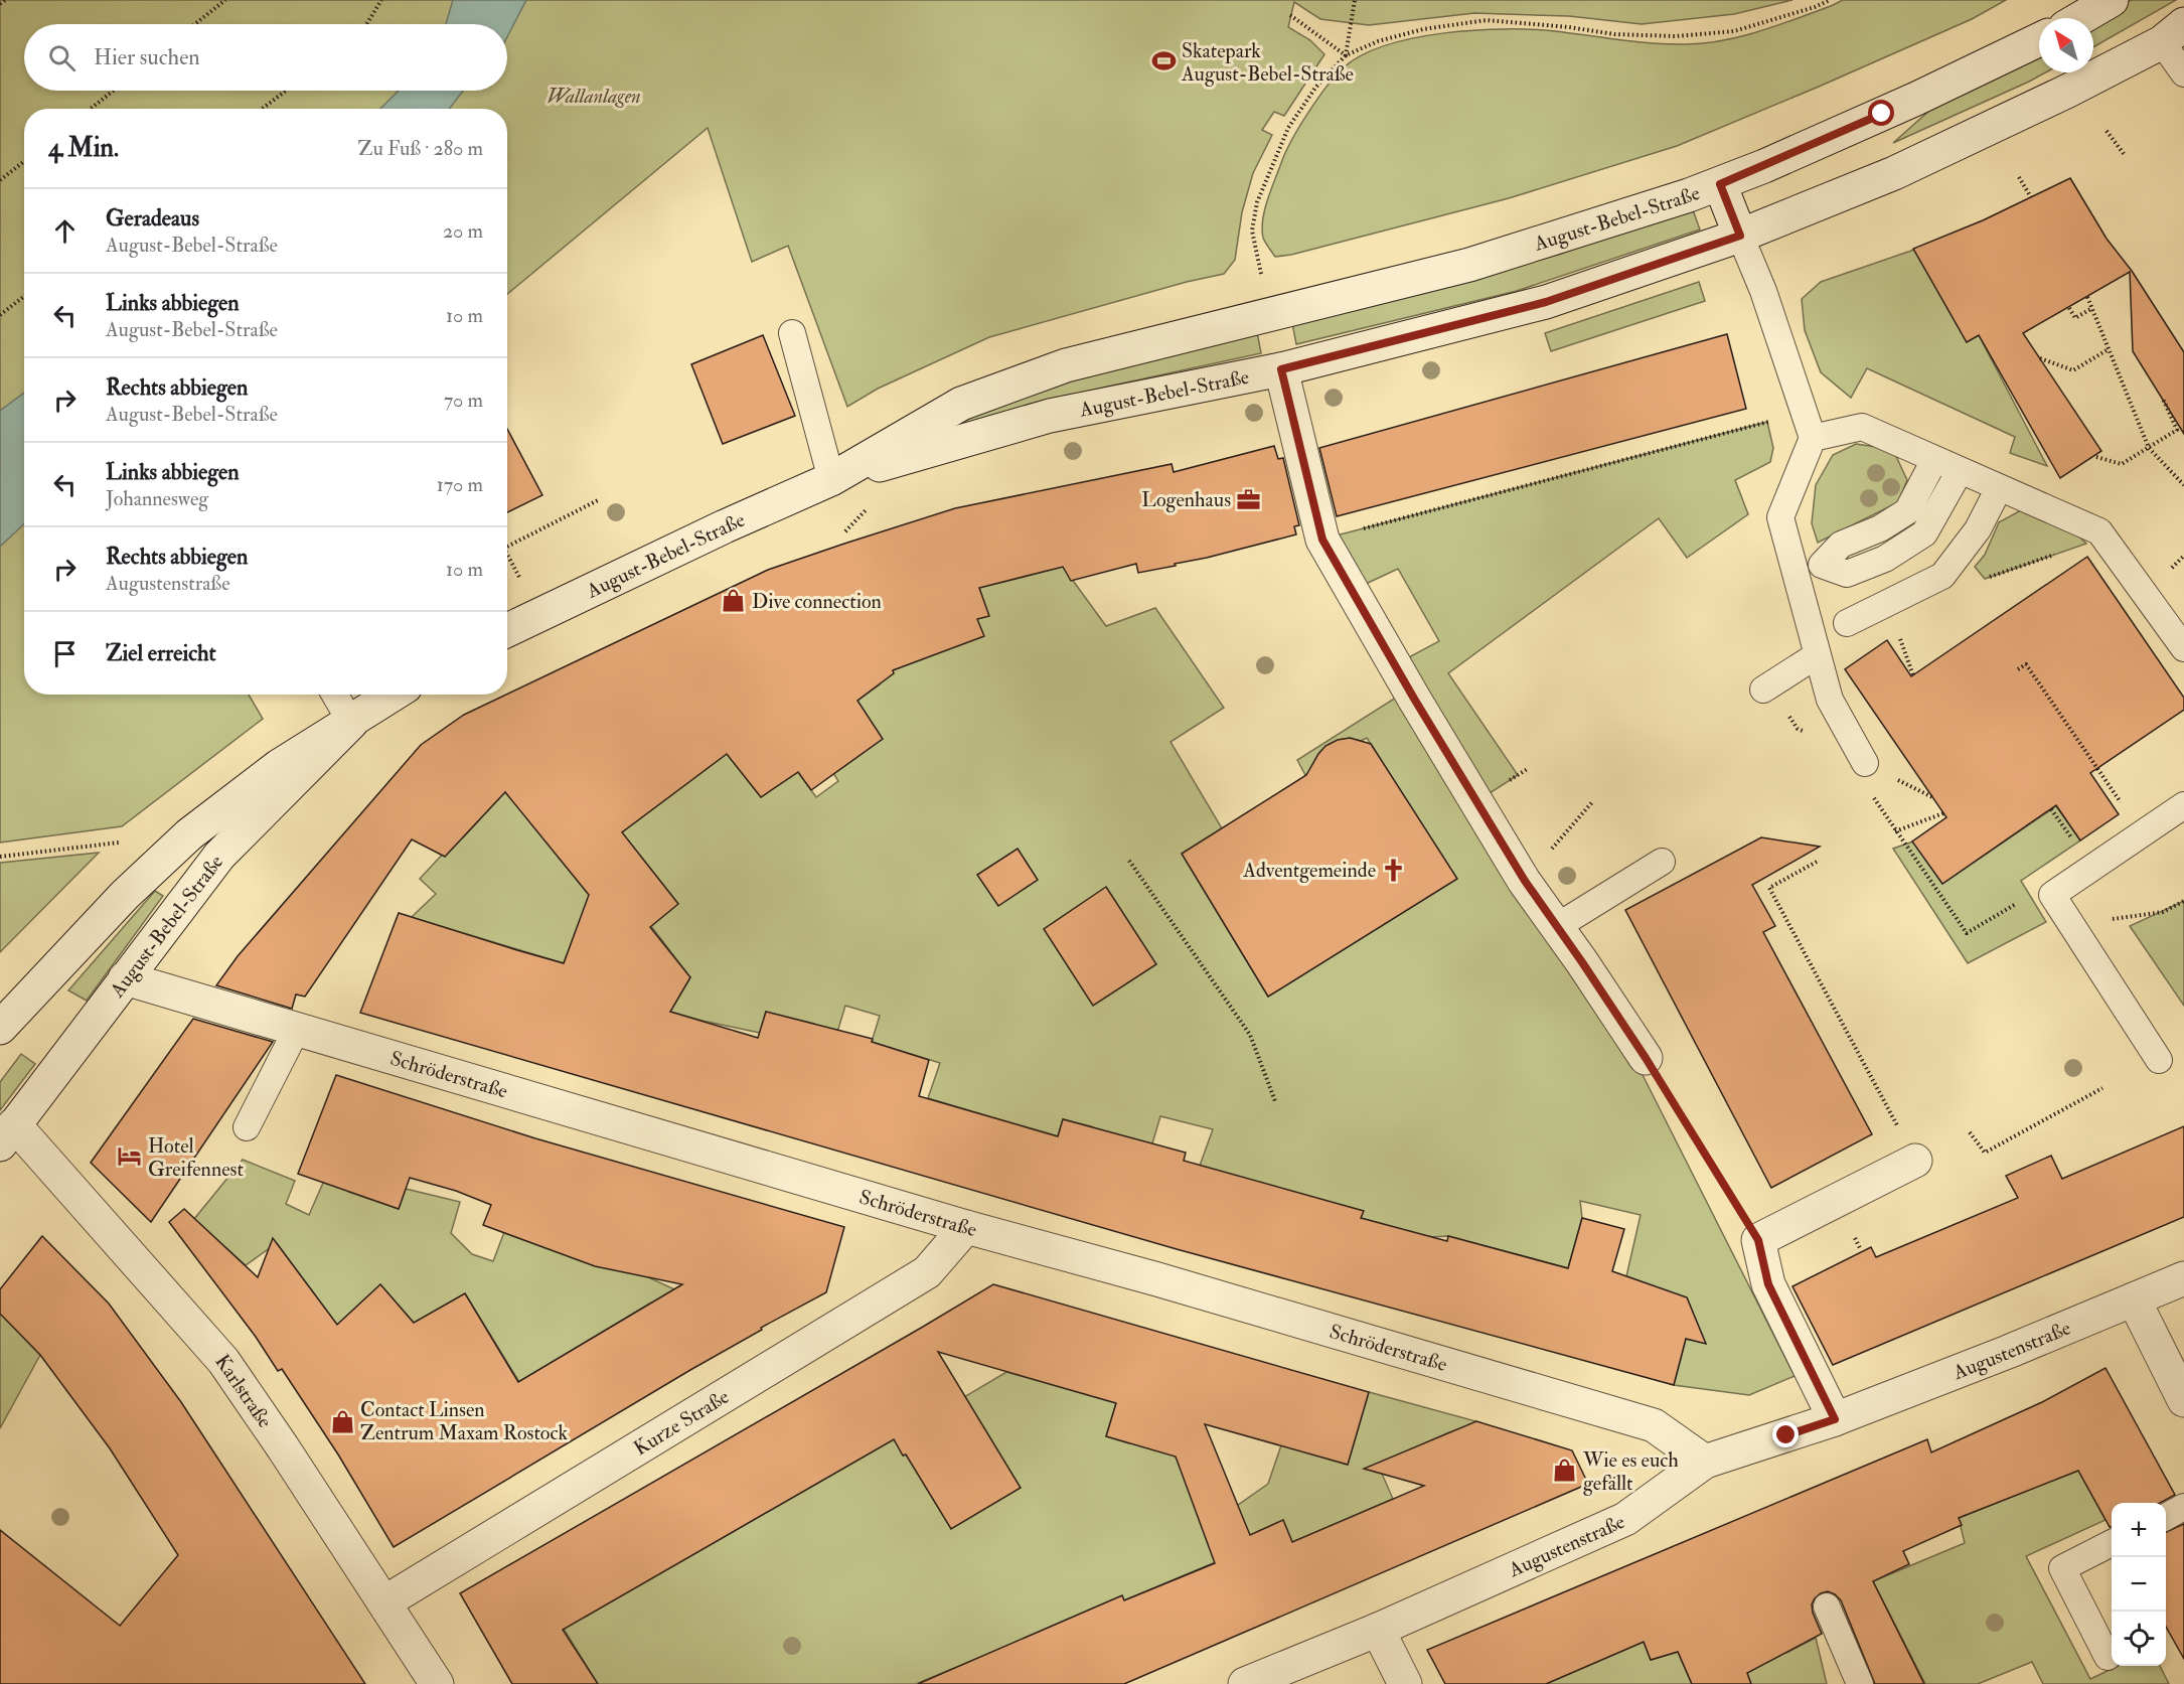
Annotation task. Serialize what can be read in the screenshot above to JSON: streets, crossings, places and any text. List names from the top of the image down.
{
  "streets": {
    "street": [
      "August-Bebel-Straße",
      "Schröderstraße",
      "Augustenstraße",
      "Karlstraße",
      "Kurze Straße"
    ]
  },
  "crossings": [
    ["August-Bebel-Straße", "Schröderstraße"],
    ["August-Bebel-Straße", "Karlstraße"],
    ["Schröderstraße", "Augustenstraße"],
    ["Schröderstraße", "Kurze Straße"],
    ["Karlstraße", "Kurze Straße"]
  ],
  "parks": ["Wallanlagen"],
  "places": {
    "sports": ["Skatepark August-Bebel-Straße"],
    "office": ["Logenhaus"],
    "shop": ["Dive connection", "Contact Linsen Zentrum Maxam Rostock", "Wie es euch gefällt"],
    "church": ["Adventgemeinde"],
    "hotel": ["Hotel Greifennest"]
  },
  "north": "top left",
  "page": {
    "search": "Hier suchen",
    "heading": ["4 Min.", "Zu Fuß · 280 m"],
    "list": [
      ["Geradeaus", "August-Bebel-Straße", "20 m"],
      ["Links abbiegen", "August-Bebel-Straße", "10 m"],
      ["Rechts abbiegen", "August-Bebel-Straße", "70 m"],
      ["Links abbiegen", "Johannesweg", "170 m"],
      ["Rechts abbiegen", "Augustenstraße", "10 m"],
      "Ziel erreicht"
    ],
    "map_buttons": ["+", "−"]
  }
}
